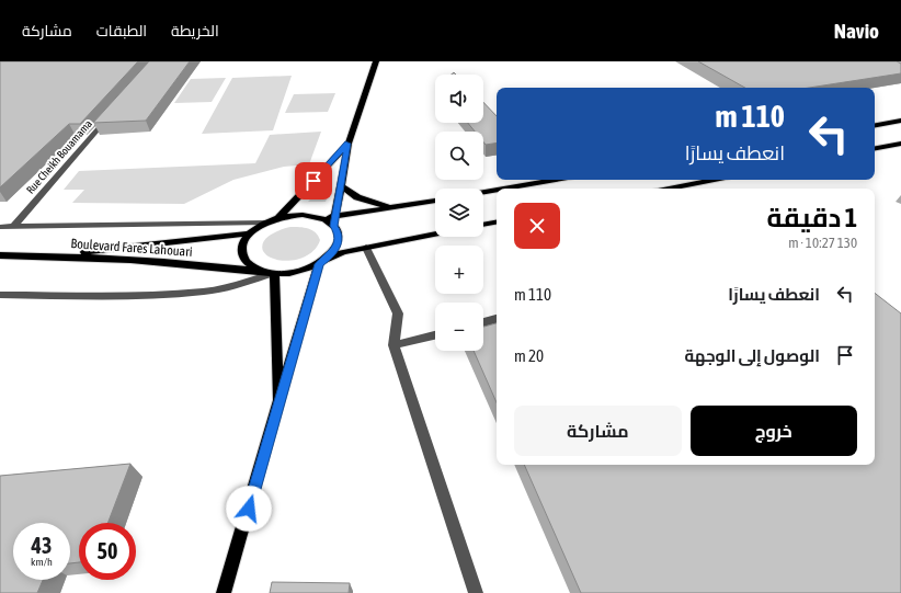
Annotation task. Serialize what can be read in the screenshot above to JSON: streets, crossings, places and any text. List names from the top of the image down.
{
  "streets": {
    "main road": ["Boulevard Fares Lahouari"],
    "street": ["Rue Cheikh Bouamama"]
  },
  "page": {
    "header": "Navio",
    "nav": ["الخريطة", "الطبقات", "مشاركة"],
    "map_buttons": ["+", "−"],
    "turn": ["110 m", "انعطف يسارًا"],
    "heading": ["1 دقيقة", "130 m · 10:27"],
    "list": [
      {
        "name": "انعطف يسارًا",
        "value": "110 m"
      },
      {
        "name": "الوصول إلى الوجهة",
        "value": "20 m"
      }
    ],
    "buttons": ["خروج", "مشاركة"],
    "speed": "43 km/h",
    "limit": "50"
  }
}
